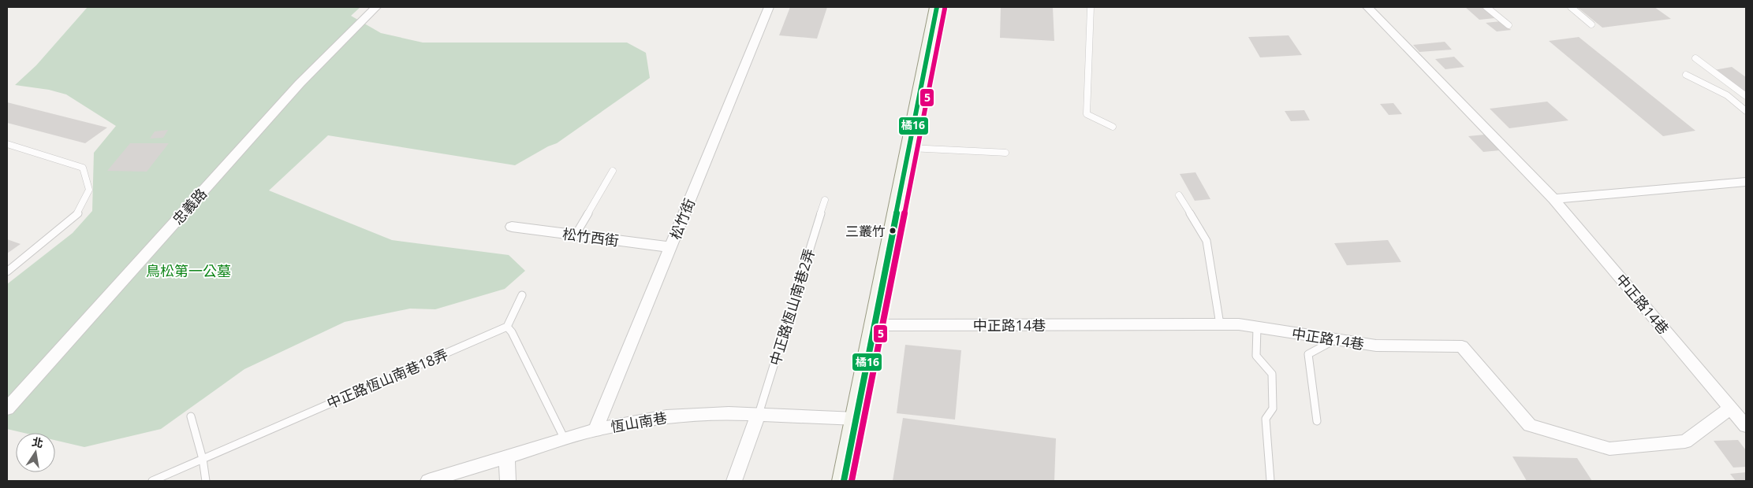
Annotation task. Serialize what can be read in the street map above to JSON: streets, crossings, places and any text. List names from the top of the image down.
{
  "streets": {
    "street": [
      "忠義路",
      "松竹街",
      "松竹西街",
      "中正路14巷",
      "恆山南巷"
    ],
    "lane": ["中正路恆山南巷2弄", "中正路恆山南巷18弄"]
  },
  "crossings": [
    ["松竹街", "松竹西街"],
    ["松竹街", "恆山南巷"],
    ["中正路恆山南巷2弄", "恆山南巷"]
  ],
  "parks": ["鳥松第一公墓"],
  "places": ["三叢竹"],
  "lines": ["transit line 橘16", "transit line 5"],
  "north": "top"
}
